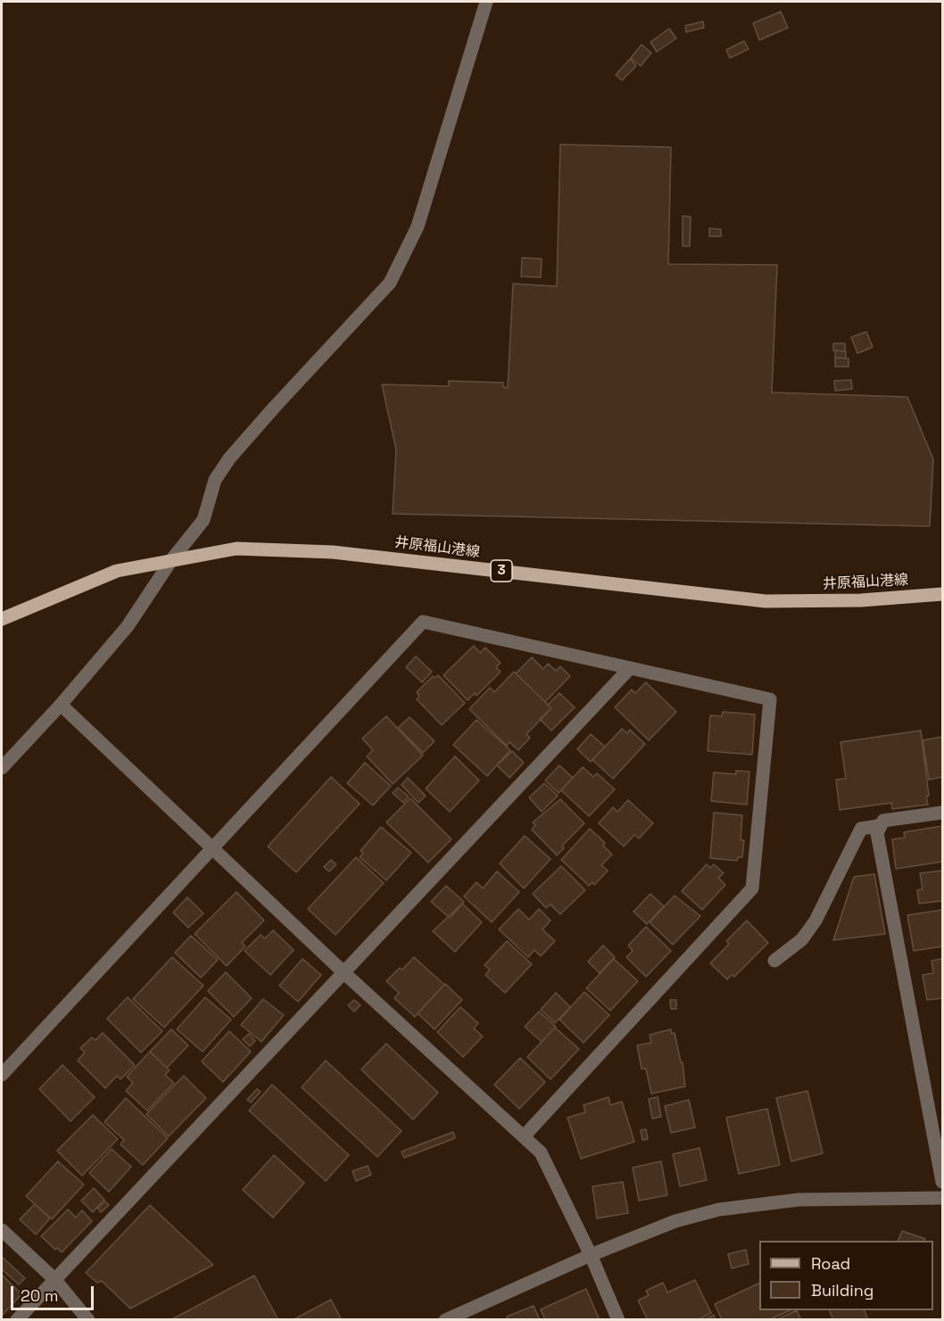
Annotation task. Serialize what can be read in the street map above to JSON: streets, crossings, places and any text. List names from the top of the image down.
{
  "streets": {
    "main road": ["井原福山港線", "3"]
  },
  "legend": ["Road", "Building"],
  "scale_bar": "20 m"
}
